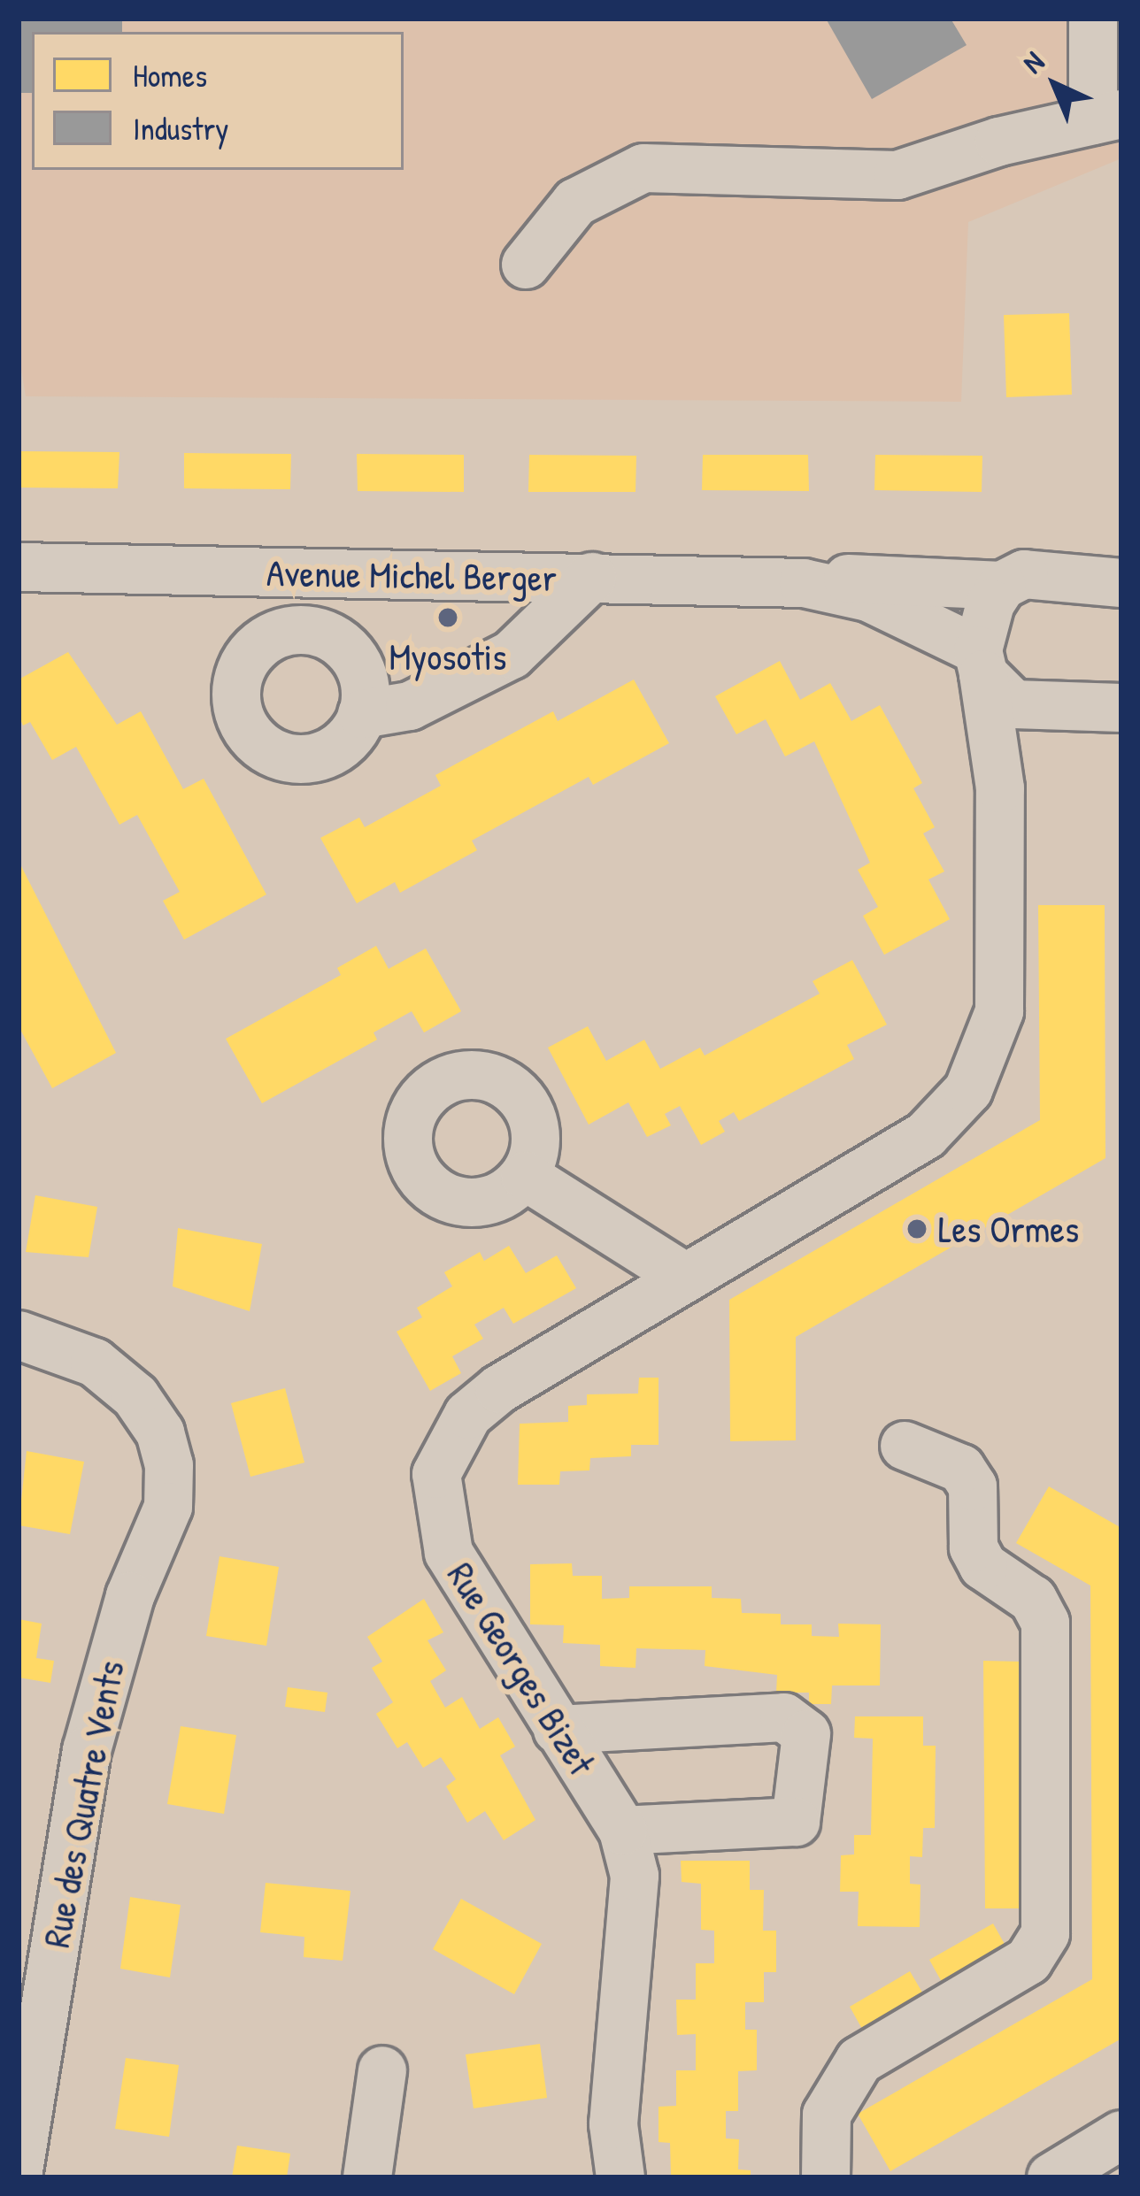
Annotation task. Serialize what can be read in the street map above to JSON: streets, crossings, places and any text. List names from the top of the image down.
{
  "streets": {
    "street": ["Avenue Michel Berger", "Rue Georges Bizet", "Rue des Quatre Vents"]
  },
  "crossings": [
    ["Avenue Michel Berger", "Rue Georges Bizet"]
  ],
  "places": ["Myosotis", "Les Ormes"],
  "legend": ["Homes", "Industry"],
  "north": "top left"
}
